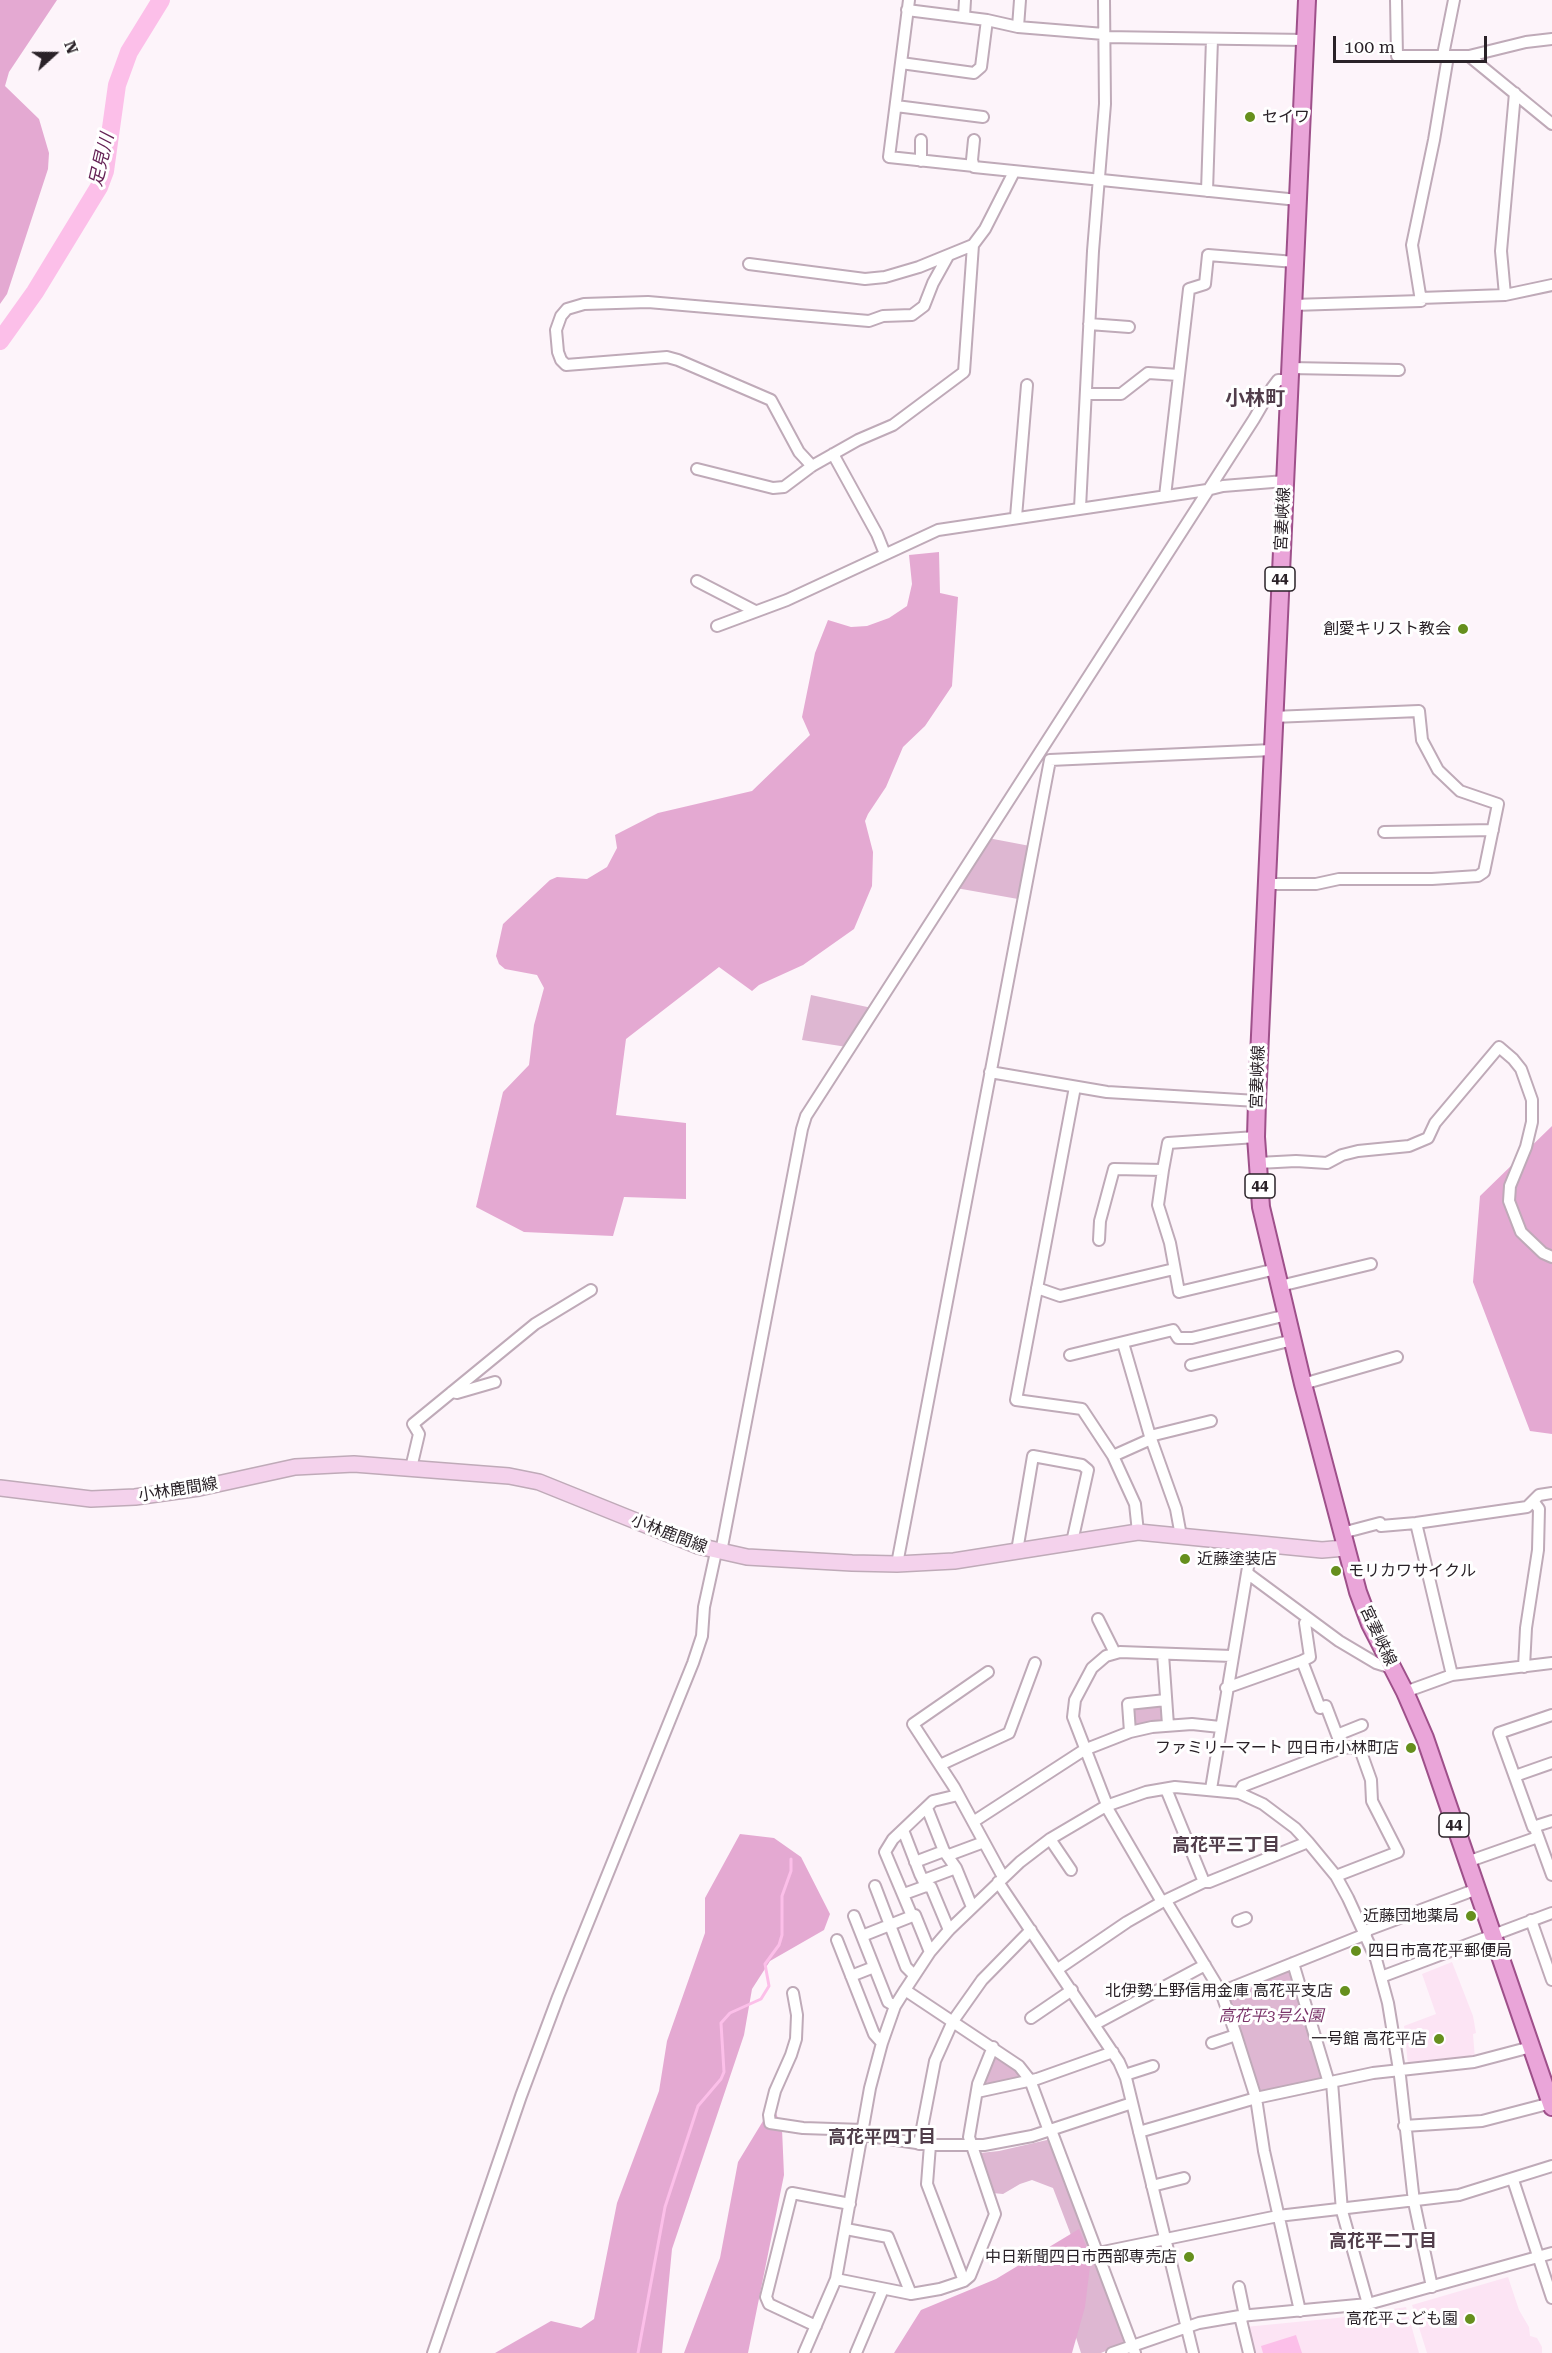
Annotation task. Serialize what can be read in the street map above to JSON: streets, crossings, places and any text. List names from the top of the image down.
{
  "streets": {
    "main road": ["宮妻峡線", "44", "小林鹿間線"]
  },
  "crossings": [
    ["宮妻峡線", "小林鹿間線"]
  ],
  "districts": [
    "小林町",
    "高花平三丁目",
    "高花平四丁目",
    "高花平二丁目"
  ],
  "water": ["足見川"],
  "parks": ["高花平3号公園"],
  "places": [
    "セイワ",
    "創愛キリスト教会",
    "近藤塗装店",
    "モリカワサイクル",
    "ファミリーマート 四日市小林町店",
    "近藤団地薬局",
    "四日市高花平郵便局",
    "北伊勢上野信用金庫 高花平支店",
    "一号館 高花平店",
    "中日新聞四日市西部専売店",
    "高花平こども園"
  ],
  "scale_bar": "100 m",
  "north": "right"
}
